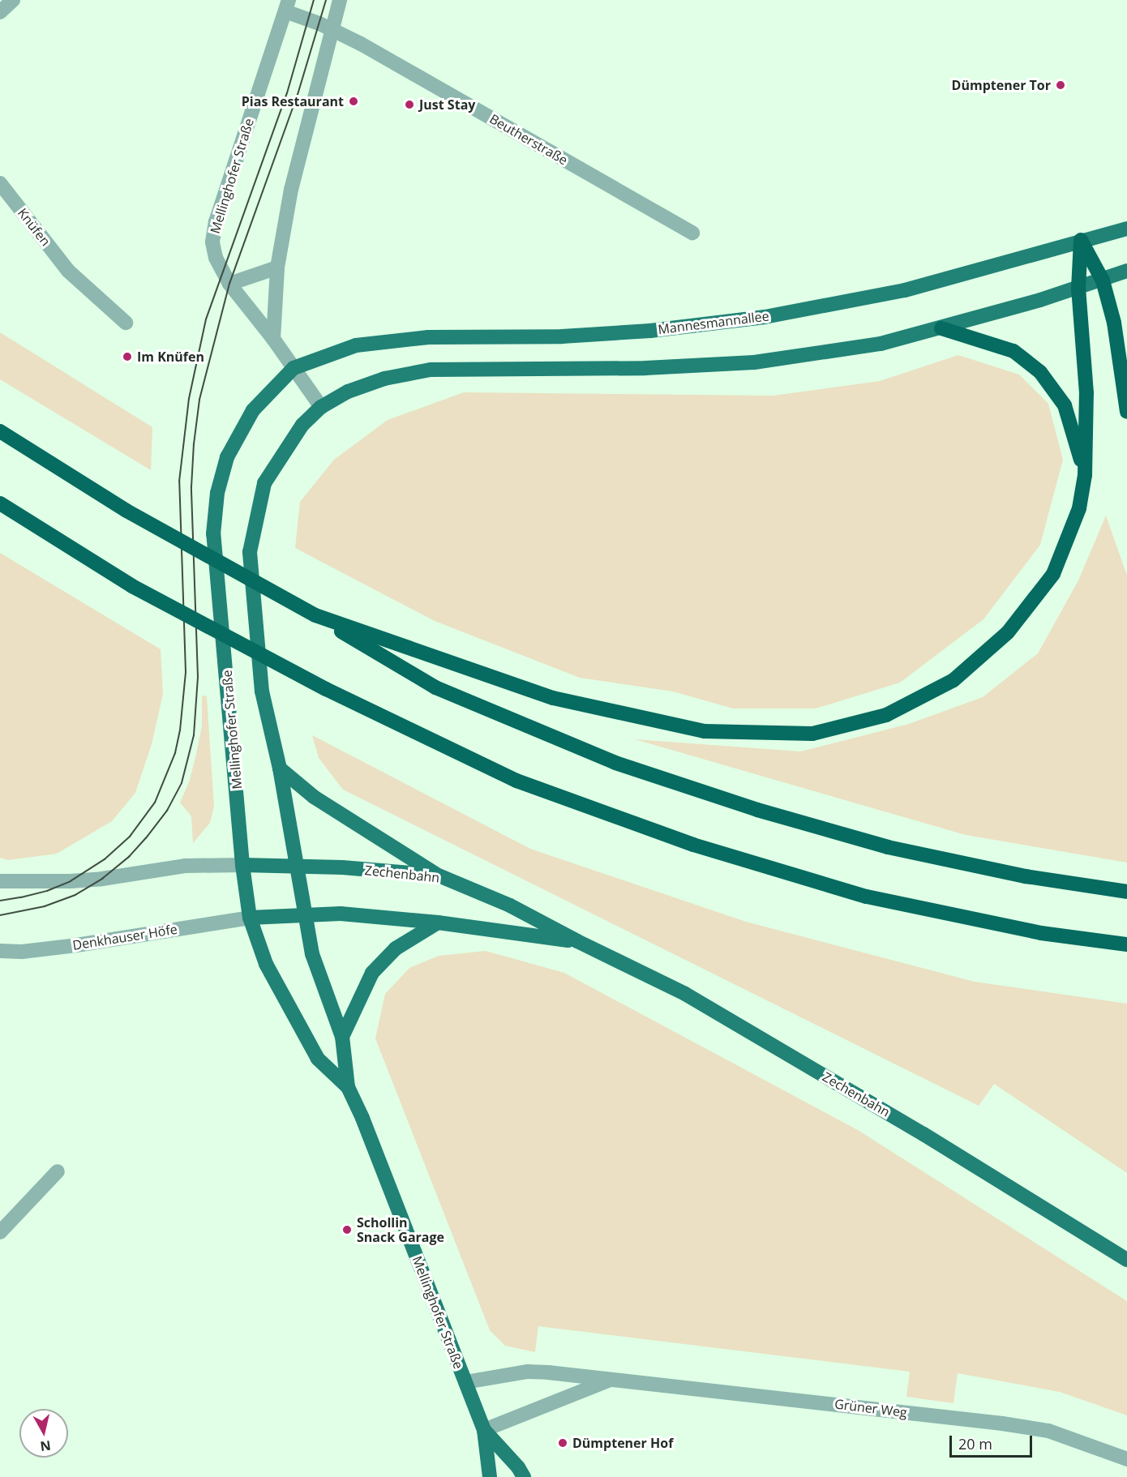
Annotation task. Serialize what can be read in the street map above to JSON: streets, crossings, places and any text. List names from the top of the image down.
{
  "streets": {
    "main road": ["Mellinghofer Straße", "Mannesmannallee", "Zechenbahn"],
    "street": [
      "Beutherstraße",
      "Knüfen",
      "Denkhauser Höfe",
      "Grüner Weg"
    ]
  },
  "crossings": [
    ["Beutherstraße", "Mellinghofer Straße"],
    ["Mellinghofer Straße", "Mannesmannallee"],
    ["Mellinghofer Straße", "Zechenbahn"],
    ["Mellinghofer Straße", "Denkhauser Höfe"],
    ["Mellinghofer Straße", "Grüner Weg"],
    ["Zechenbahn", "Denkhauser Höfe"]
  ],
  "places": [
    "Dümptener Tor",
    "Pias Restaurant",
    "Just Stay",
    "Im Knüfen",
    "Schollin Snack Garage",
    "Dümptener Hof"
  ],
  "scale_bar": "20 m",
  "north": "bottom"
}
